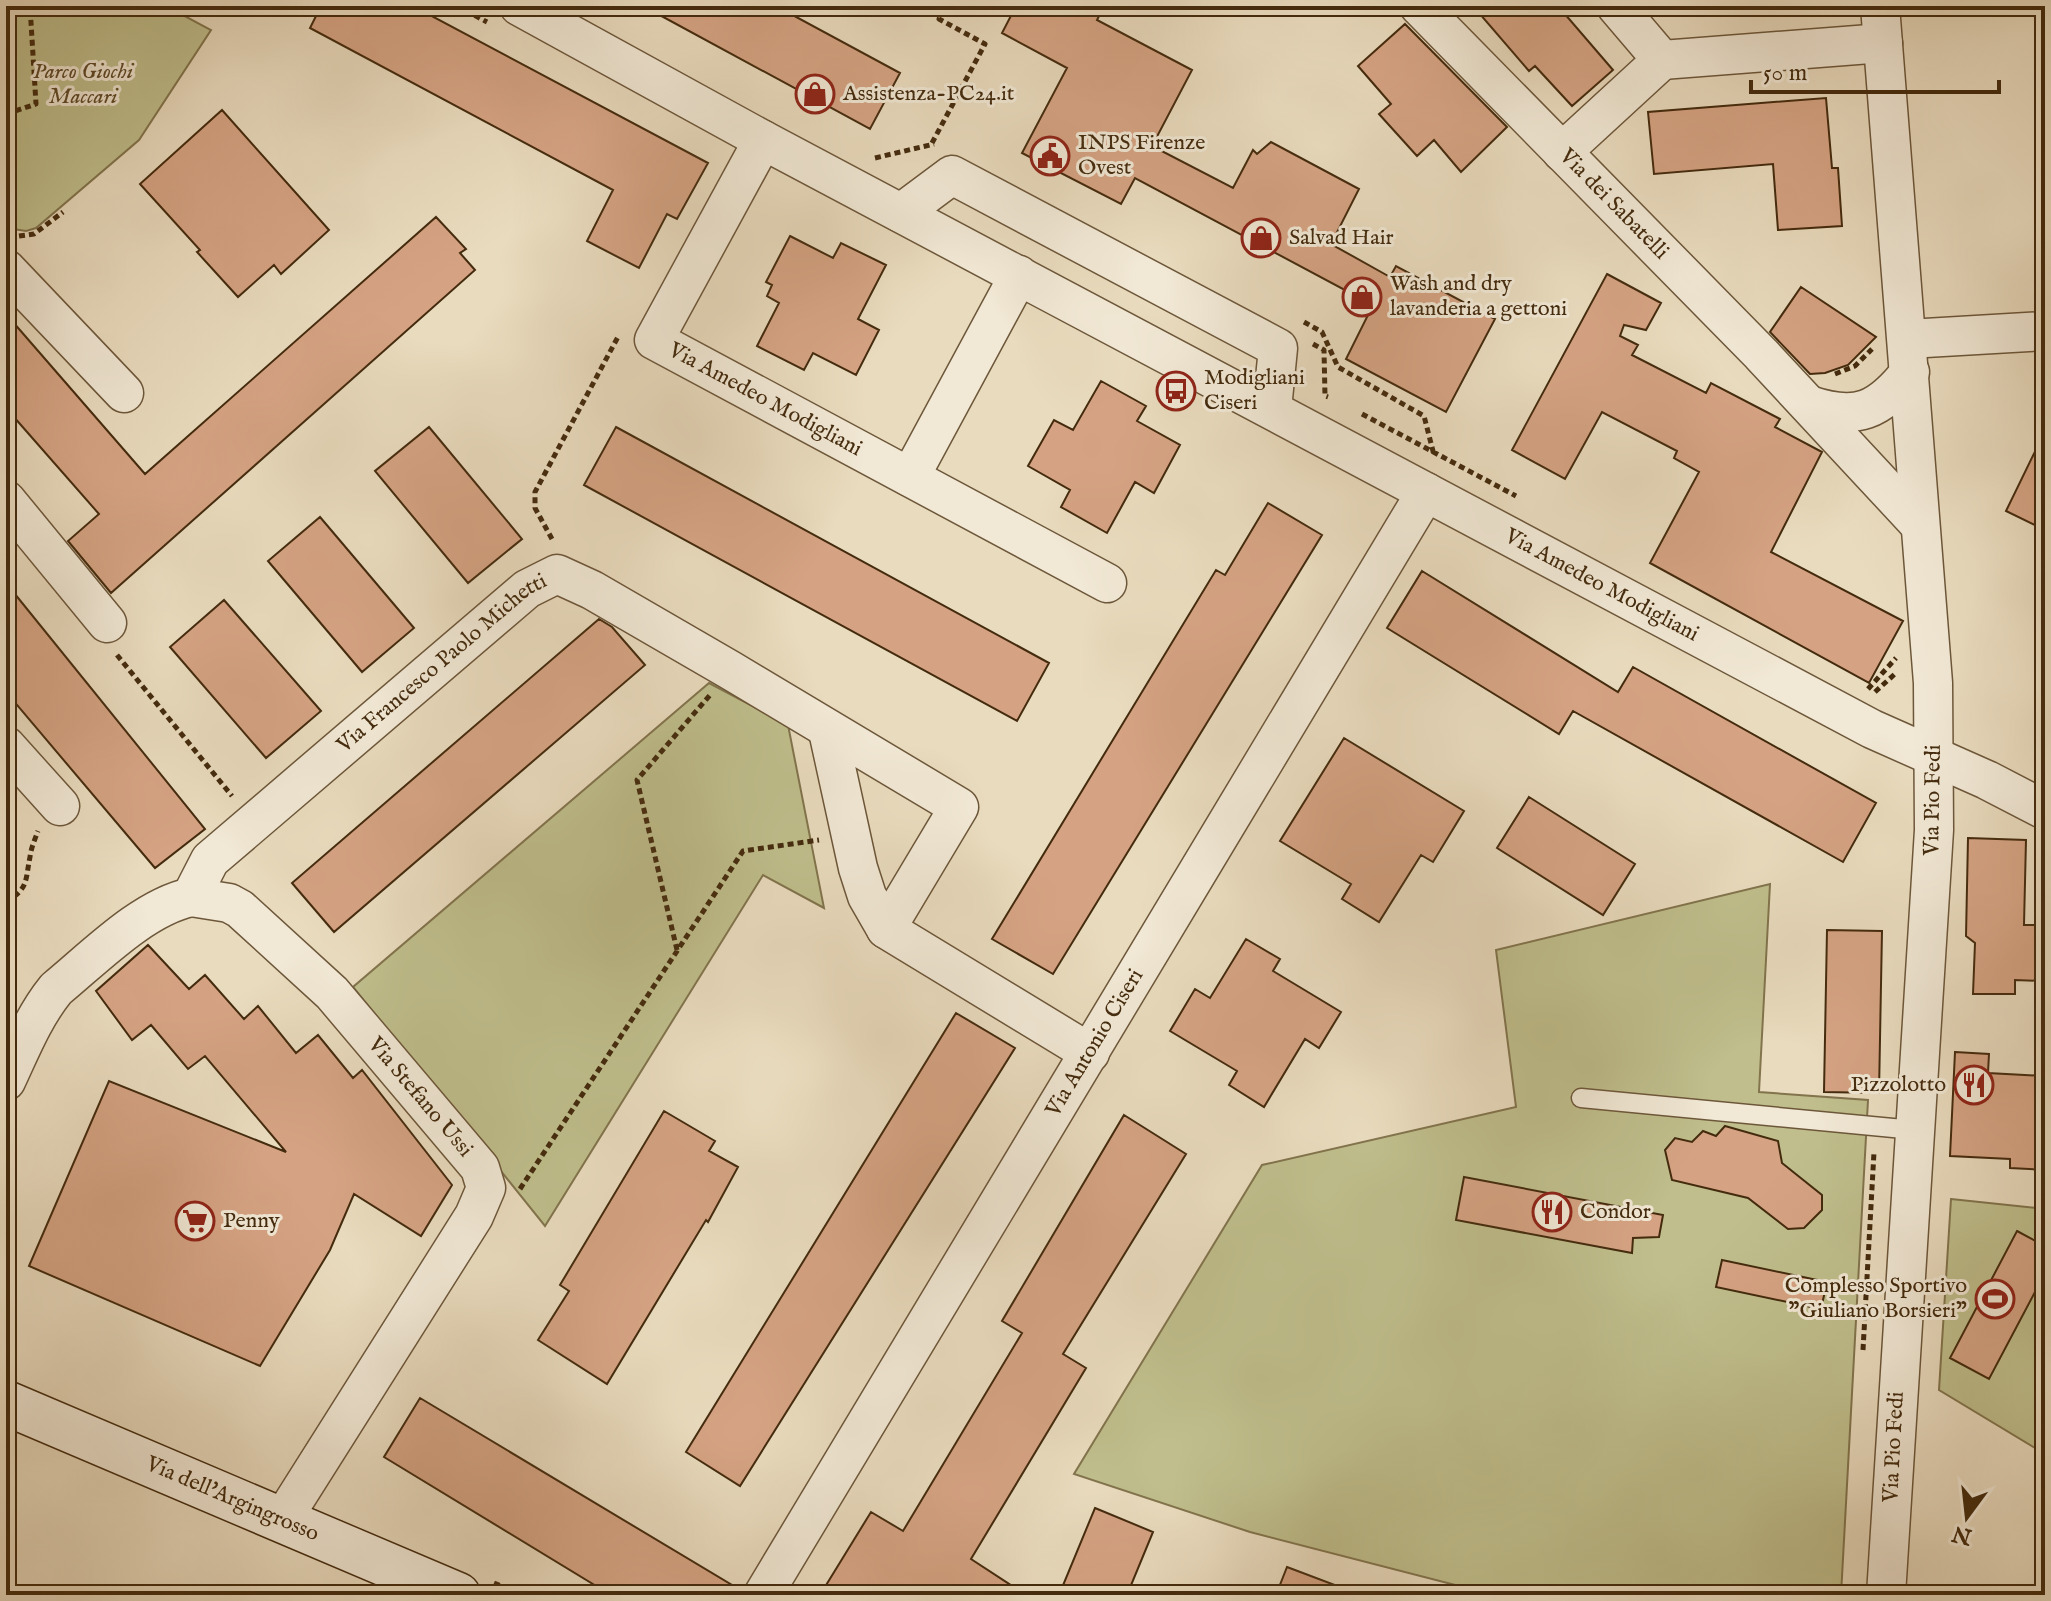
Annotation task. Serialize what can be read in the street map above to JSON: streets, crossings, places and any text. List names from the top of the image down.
{
  "streets": {
    "street": [
      "Via dei Sabatelli",
      "Via Amedeo Modigliani",
      "Via Francesco Paolo Michetti",
      "Via Pio Fedi",
      "Via Antonio Ciseri",
      "Via Stefano Ussi",
      "Via dell'Argingrosso"
    ]
  },
  "crossings": [
    ["Via dei Sabatelli", "Via Pio Fedi"],
    ["Via Amedeo Modigliani", "Via Pio Fedi"],
    ["Via Amedeo Modigliani", "Via Antonio Ciseri"],
    ["Via Francesco Paolo Michetti", "Via Stefano Ussi"]
  ],
  "parks": ["Parco Giochi Maccari"],
  "places": {
    "shop": ["Assistenza-PC24.it", "Salvad Hair", "Wash and dry lavanderia a gettoni"],
    "public building": ["INPS Firenze Ovest"],
    "bus stop": ["Modigliani Ciseri"],
    "restaurant": ["Pizzolotto", "Condor"],
    "supermarket": ["Penny"],
    "sports": ["Complesso Sportivo \"Giuliano Borsieri\""]
  },
  "scale_bar": "50 m",
  "north": "bottom"
}
